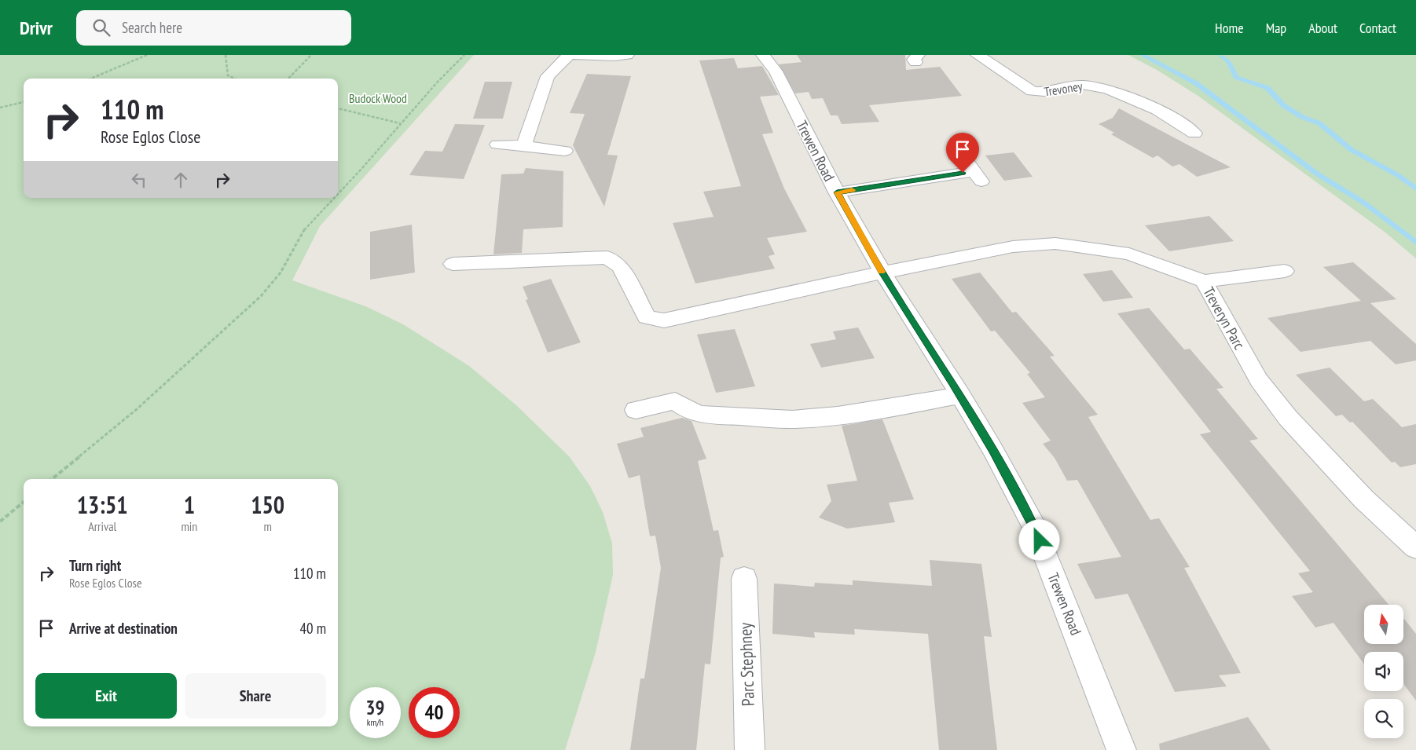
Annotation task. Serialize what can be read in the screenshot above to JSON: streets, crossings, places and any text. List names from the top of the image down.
{
  "streets": {
    "street": [
      "Trevoney",
      "Trewen Road",
      "Treveryn Parc",
      "Parc Stephney"
    ]
  },
  "crossings": [
    ["Trewen Road", "Treveryn Parc"]
  ],
  "parks": ["Budock Wood"],
  "north": "top",
  "page": {
    "header": "Drivr",
    "search": "Search here",
    "nav": [
      "Home",
      "Map",
      "About",
      "Contact"
    ],
    "turn": ["110 m", "Rose Eglos Close"],
    "eta": [
      "13:51",
      "Arrival",
      "1",
      "min",
      "150",
      "m"
    ],
    "list": [
      {
        "name": "Turn right",
        "note": "Rose Eglos Close",
        "value": "110 m"
      },
      {
        "name": "Arrive at destination",
        "value": "40 m"
      }
    ],
    "buttons": ["Exit", "Share"],
    "speed": "39 km/h",
    "limit": "40"
  }
}
